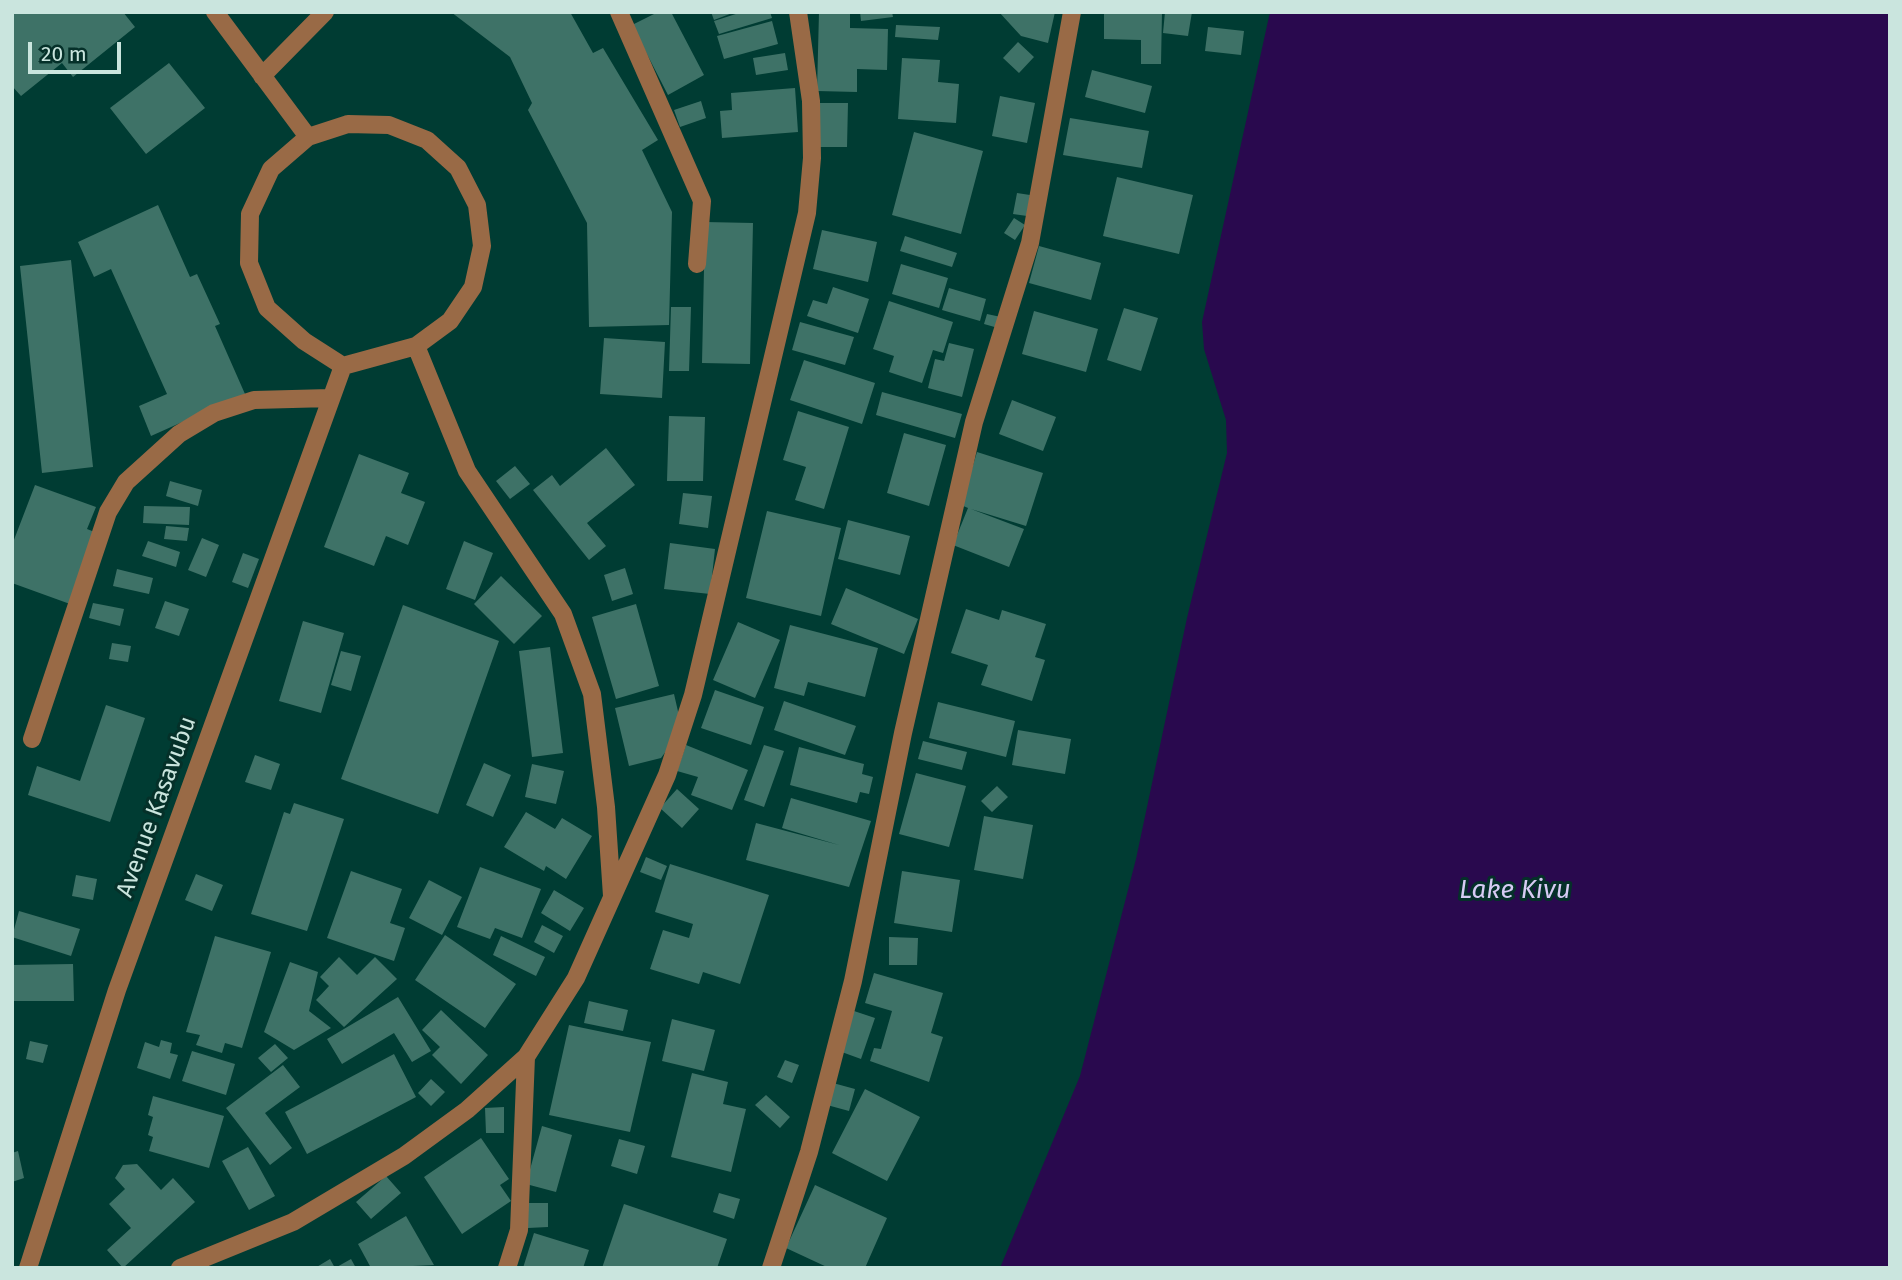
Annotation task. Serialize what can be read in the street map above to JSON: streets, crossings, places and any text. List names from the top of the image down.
{
  "streets": {
    "street": ["Avenue Kasavubu"]
  },
  "water": ["Lake Kivu"],
  "scale_bar": "20 m"
}
